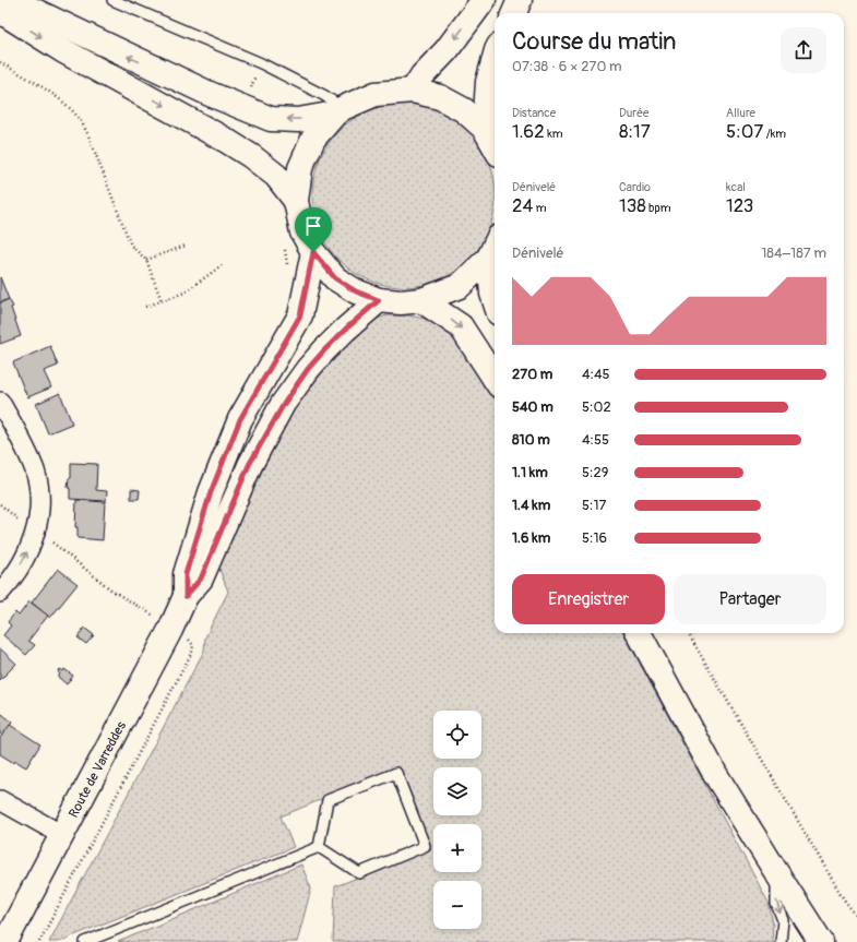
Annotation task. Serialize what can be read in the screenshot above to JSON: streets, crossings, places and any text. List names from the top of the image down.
{
  "streets": {
    "main road": ["Route de Varreddes"]
  },
  "page": {
    "heading": ["Course du matin", "07:38 · 6 × 270 m"],
    "stats": [
      ["Distance", "1.62 km"],
      ["Durée", "8:17"],
      ["Allure", "5:07 /km"],
      ["Dénivelé", "24 m"],
      ["Cardio", "138 bpm"],
      ["kcal", "123"]
    ],
    "chart": ["Dénivelé", "184–187 m"],
    "list": [
      {
        "name": "270 m",
        "note": "4:45"
      },
      {
        "name": "540 m",
        "note": "5:02"
      },
      {
        "name": "810 m",
        "note": "4:55"
      },
      {
        "name": "1.1 km",
        "note": "5:29"
      },
      {
        "name": "1.4 km",
        "note": "5:17"
      },
      {
        "name": "1.6 km",
        "note": "5:16"
      }
    ],
    "buttons": ["Enregistrer", "Partager"],
    "map_buttons": ["+", "−"]
  }
}
